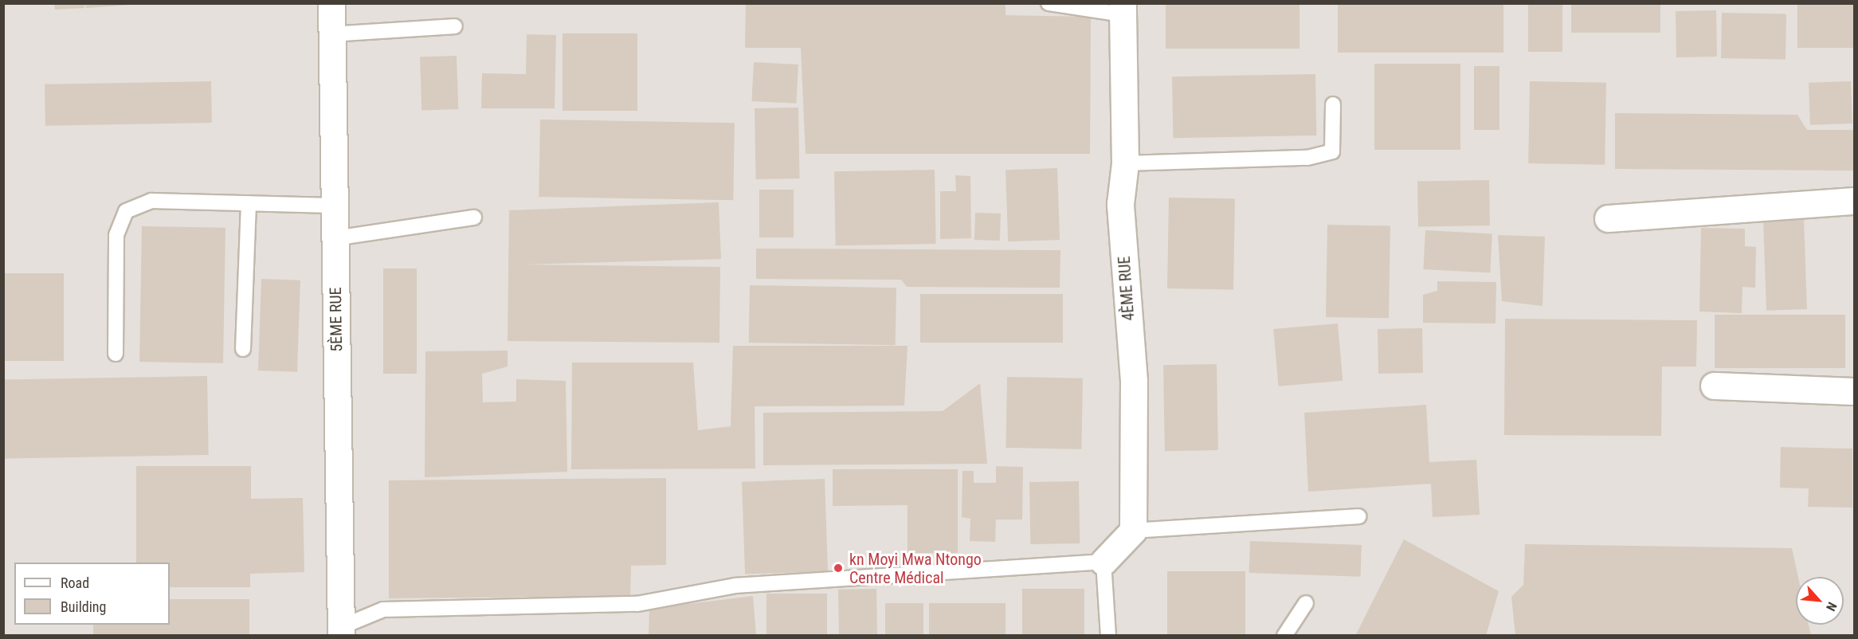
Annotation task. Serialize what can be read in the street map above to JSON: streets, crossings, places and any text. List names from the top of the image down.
{
  "streets": {
    "street": ["4ÈME RUE", "5ÈME RUE"]
  },
  "places": ["kn Moyi Mwa Ntongo Centre Médical"],
  "legend": ["Road", "Building"],
  "north": "bottom right"
}
